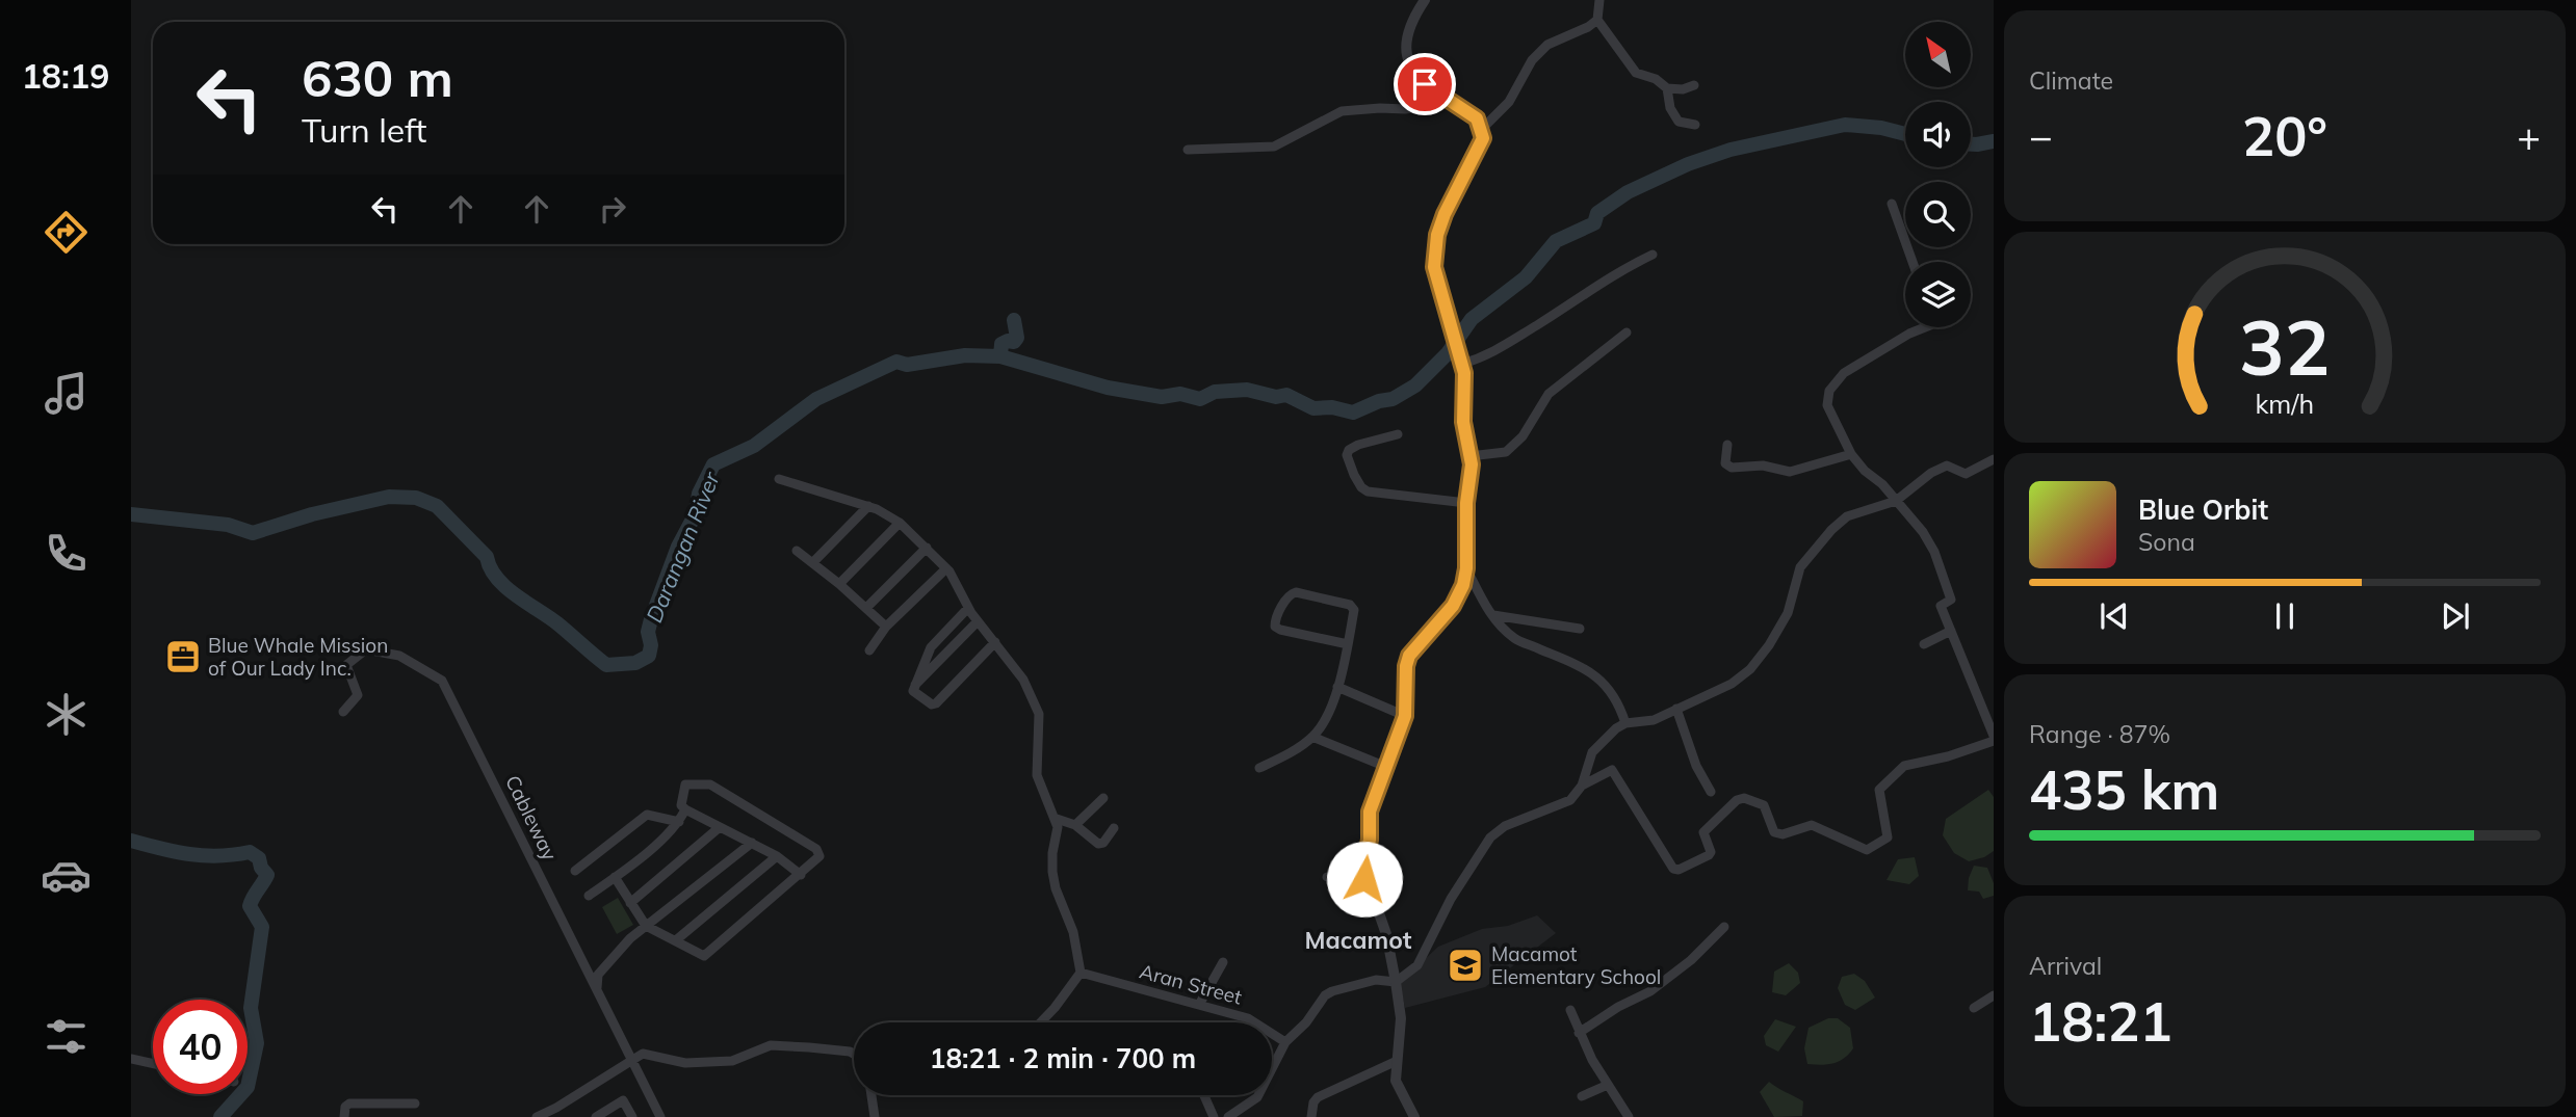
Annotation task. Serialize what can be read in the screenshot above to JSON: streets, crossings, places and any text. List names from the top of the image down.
{
  "streets": {
    "street": ["Cableway", "Aran Street"]
  },
  "districts": ["Macamot"],
  "water": ["Darangan River"],
  "places": {
    "office": ["Blue Whale Mission of Our Lady Inc."],
    "school or university": ["Macamot Elementary School"]
  },
  "north": "top left",
  "page": {
    "tabs": "18:19",
    "tile": [
      "Climate",
      ["Range · 87%", "435 km"],
      ["Arrival", "18:21"]
    ],
    "turn": ["630 m", "Turn left"],
    "heat": ["−", "20°", "+"],
    "song": ["Blue Orbit", "Sona"],
    "limit": "40",
    "trip": "18:21 · 2 min · 700 m",
    "gauge": ["32", "km/h"]
  }
}
